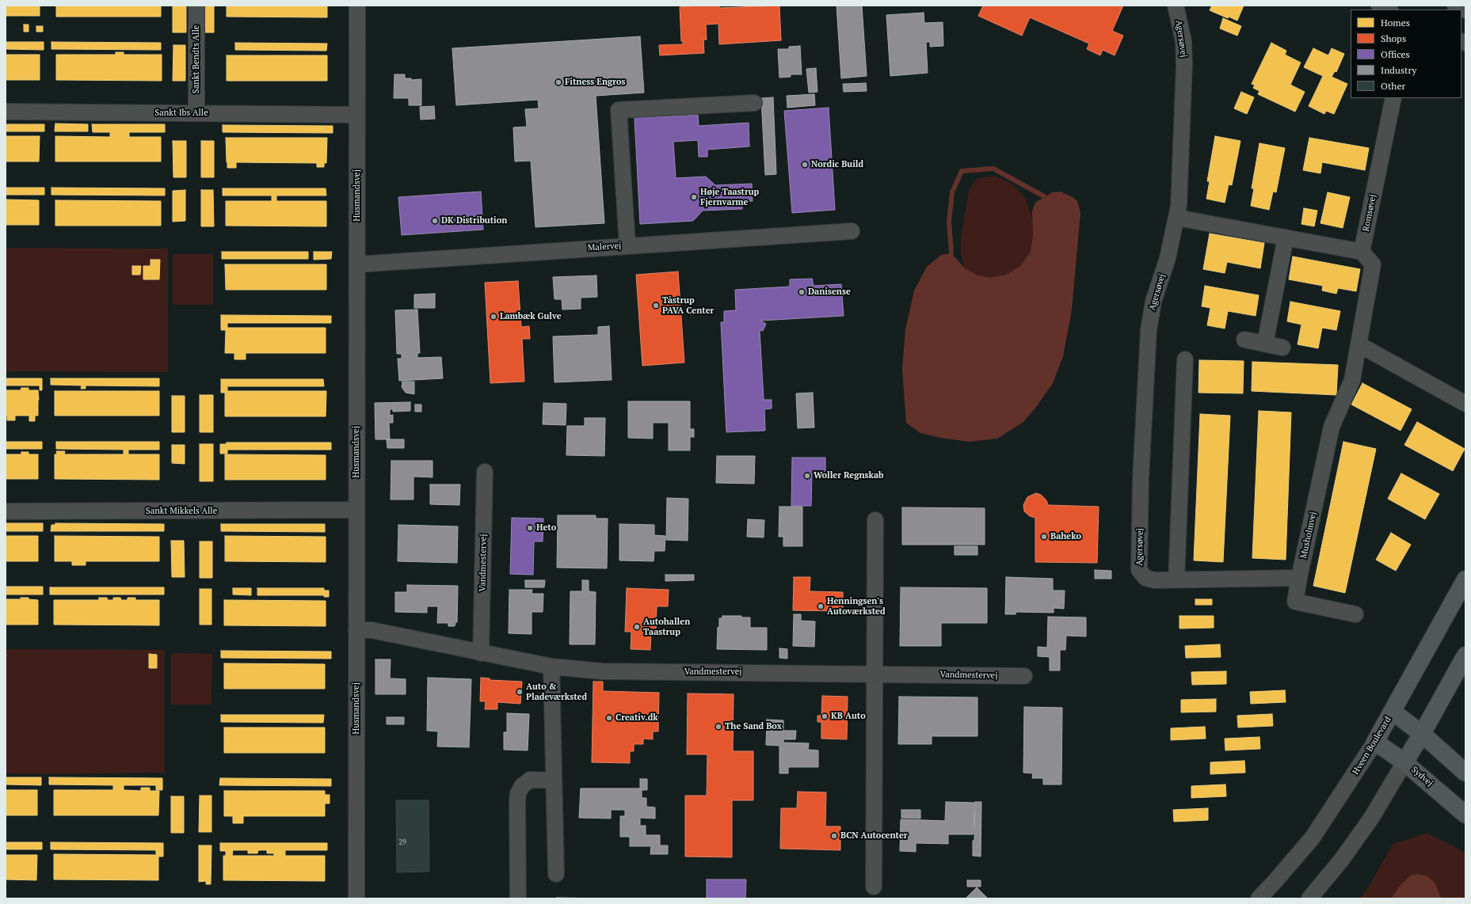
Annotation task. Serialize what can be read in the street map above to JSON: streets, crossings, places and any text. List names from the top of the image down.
{
  "streets": {
    "main road": ["Hveen Boulevard", "Sydvej"],
    "street": [
      "Agersøvej",
      "Sankt Bendts Alle",
      "Sankt Ibs Alle",
      "Husmandsvej",
      "Romsøvej",
      "Malervej",
      "Sankt Mikkels Alle",
      "Musholmvej",
      "Vandmestervej"
    ]
  },
  "crossings": [
    ["Sankt Bendts Alle", "Sankt Ibs Alle"],
    ["Sankt Ibs Alle", "Husmandsvej"],
    ["Husmandsvej", "Malervej"],
    ["Husmandsvej", "Sankt Mikkels Alle"],
    ["Husmandsvej", "Vandmestervej"],
    ["Romsøvej", "Musholmvej"],
    ["Hveen Boulevard", "Sydvej"]
  ],
  "places": [
    "Fitness Engros",
    "Nordic Build",
    "Høje Taastrup Fjernvarme",
    "DK Distribution",
    "Danisense",
    "Tåstrup PAVA Center",
    "Lambæk Gulve",
    "Woller Regnskab",
    "Heto",
    "Baheko",
    "Henningsen's Autoværksted",
    "Autohallen Taastrup",
    "Auto & Pladeværksted",
    "KB Auto",
    "Creativ.dk",
    "The Sand Box",
    "BCN Autocenter"
  ],
  "house_numbers": ["29"],
  "legend": [
    "Homes",
    "Shops",
    "Offices",
    "Industry",
    "Other"
  ]
}
